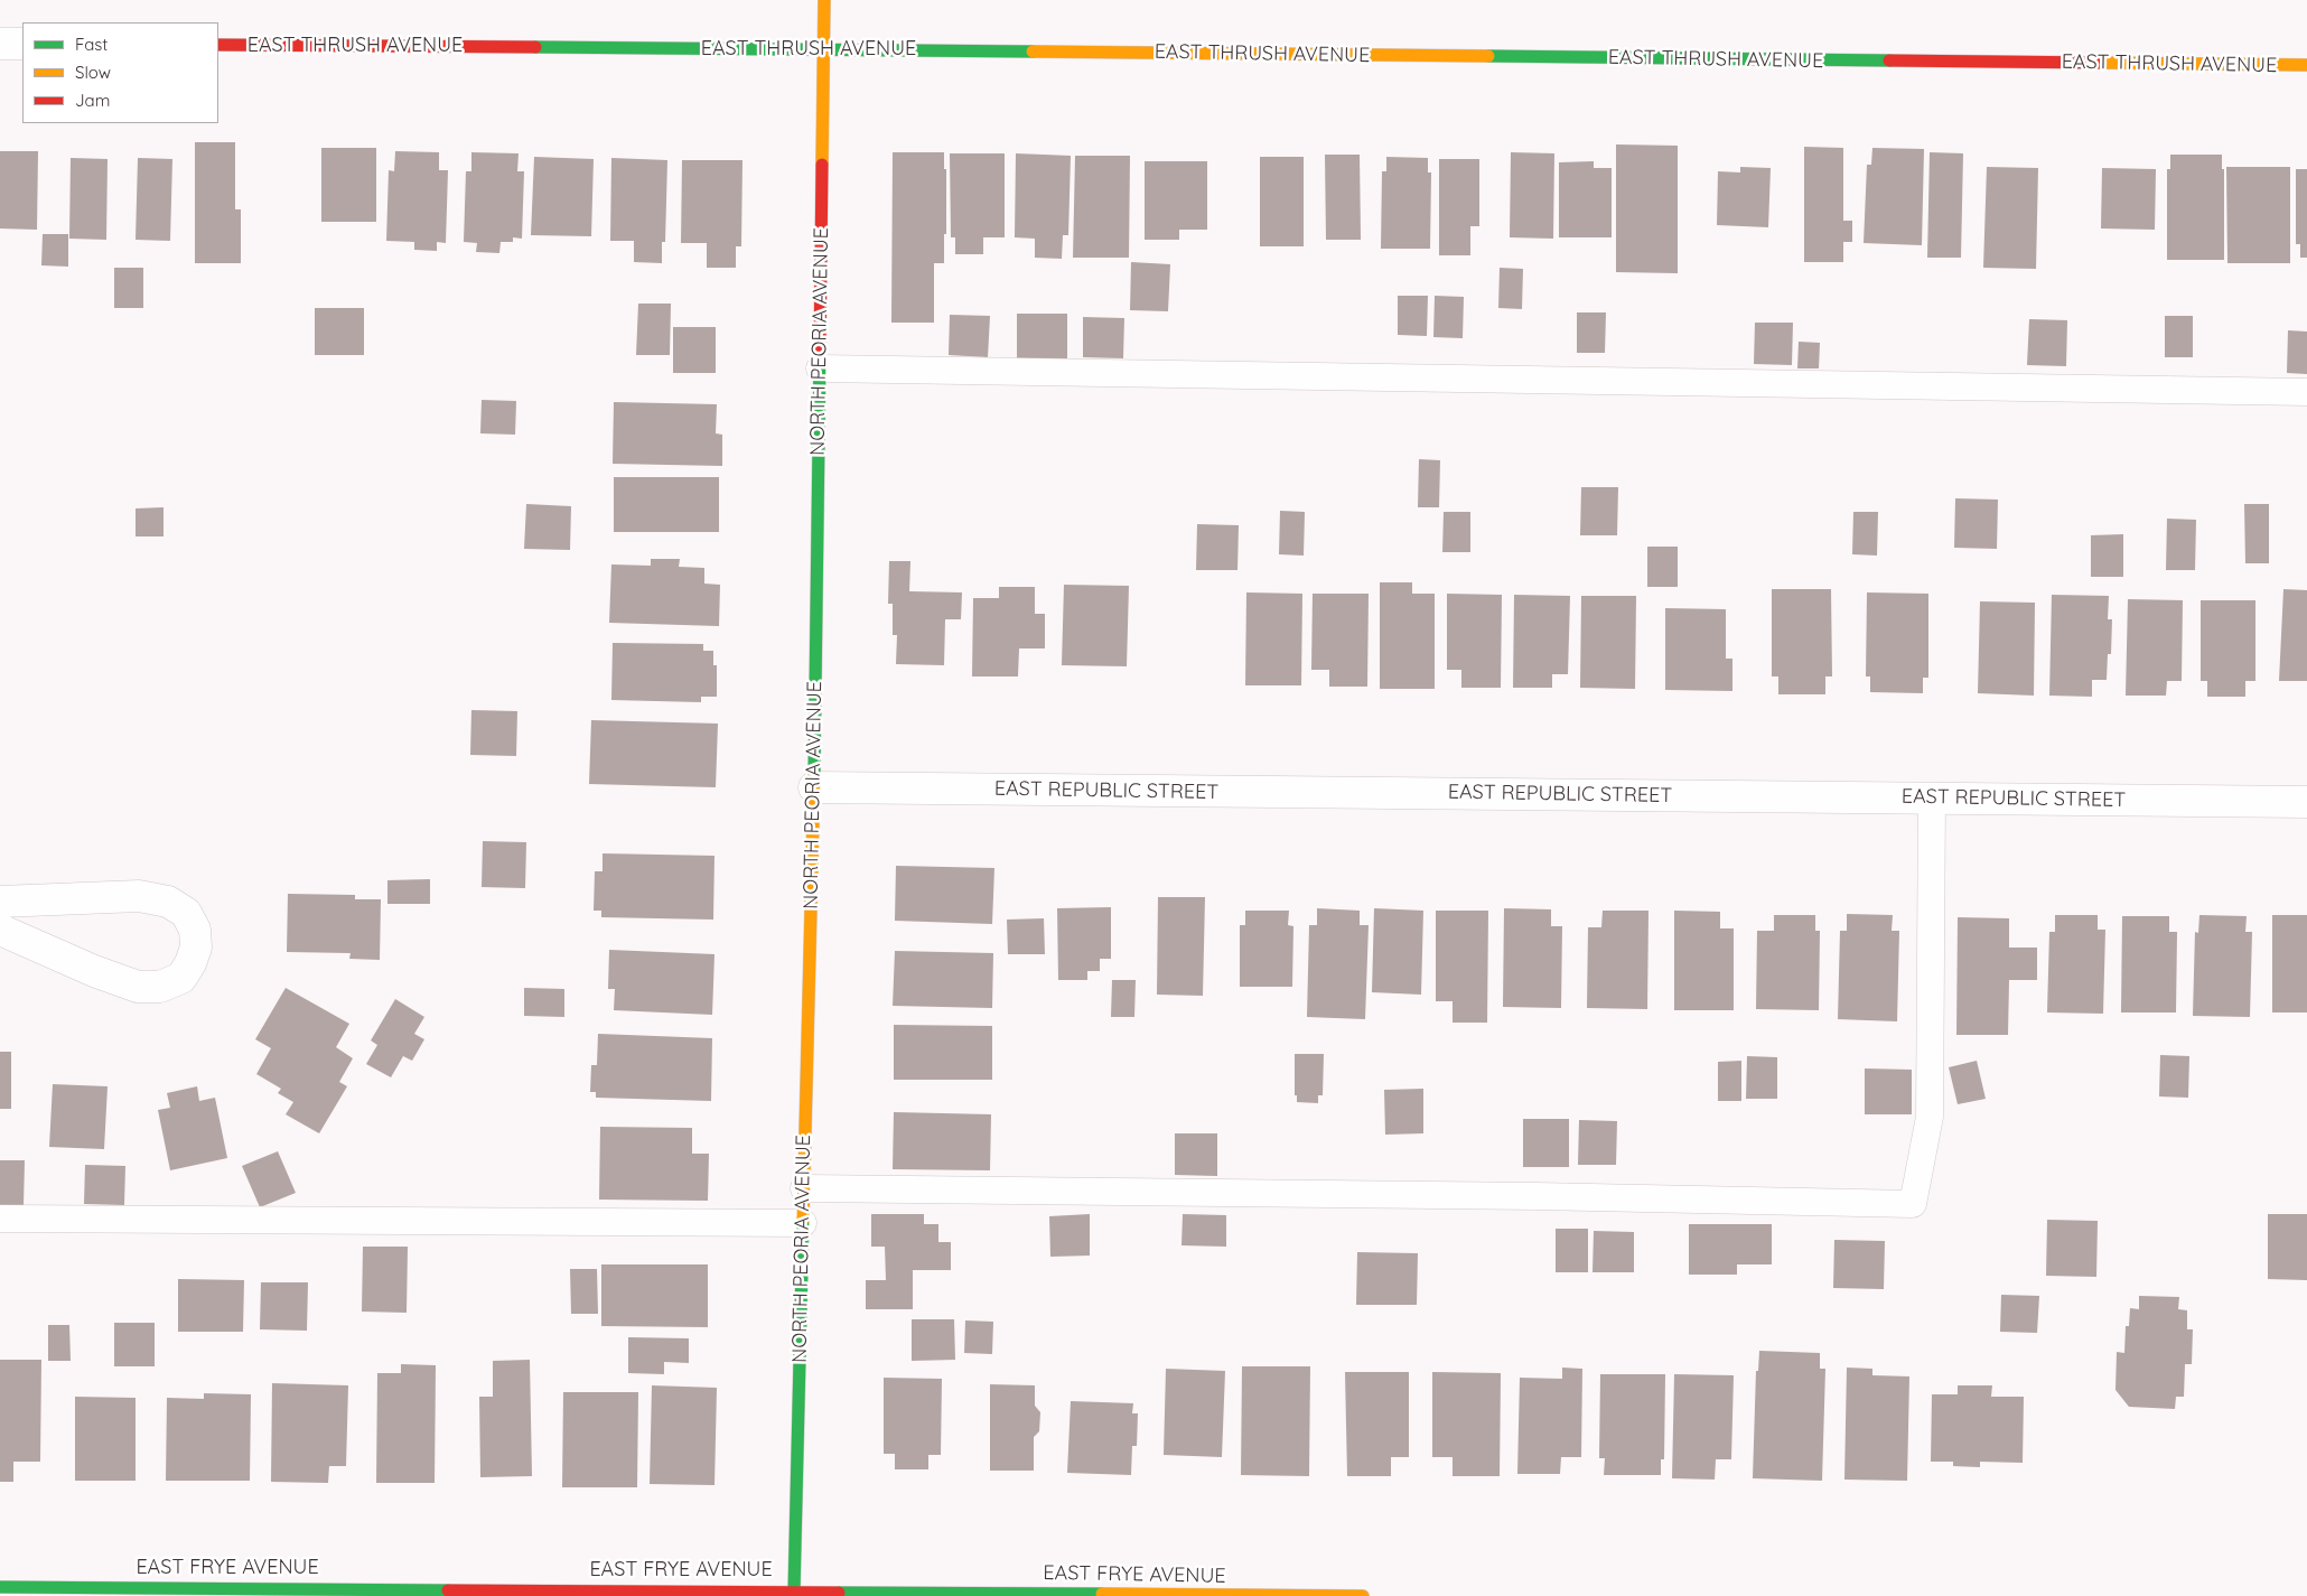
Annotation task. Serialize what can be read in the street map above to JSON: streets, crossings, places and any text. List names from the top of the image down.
{
  "streets": {
    "street": [
      "EAST THRUSH AVENUE",
      "NORTH PEORIA AVENUE",
      "EAST REPUBLIC STREET",
      "EAST FRYE AVENUE"
    ]
  },
  "crossings": [
    ["EAST THRUSH AVENUE", "NORTH PEORIA AVENUE"],
    ["NORTH PEORIA AVENUE", "EAST REPUBLIC STREET"],
    ["NORTH PEORIA AVENUE", "EAST FRYE AVENUE"]
  ],
  "legend": ["Fast", "Slow", "Jam"]
}
